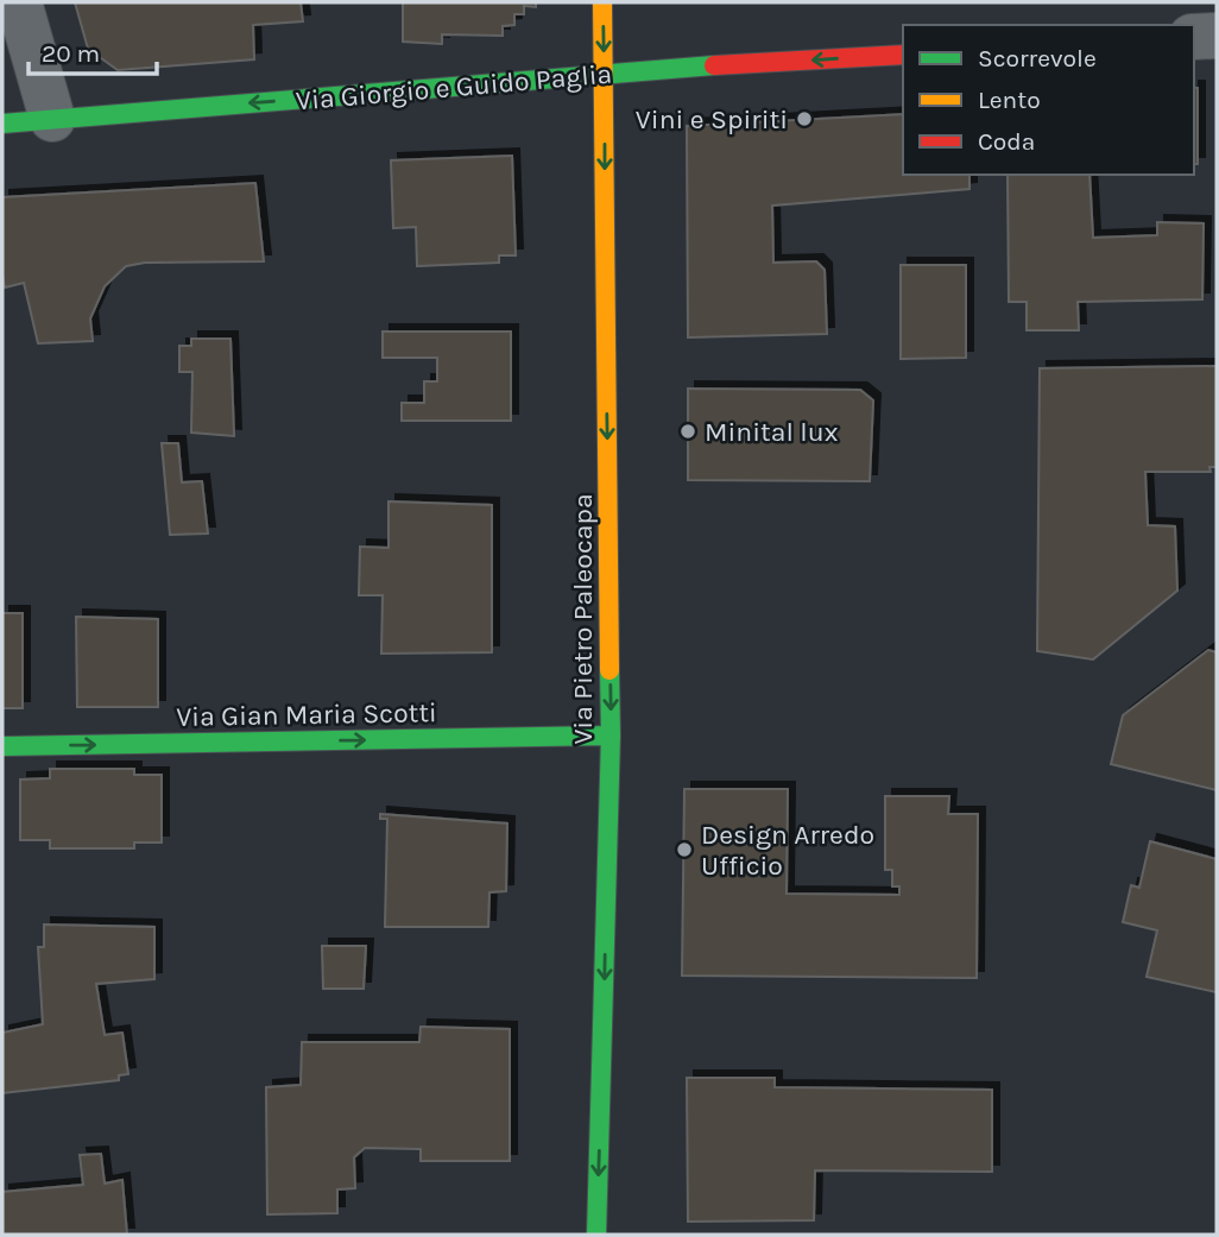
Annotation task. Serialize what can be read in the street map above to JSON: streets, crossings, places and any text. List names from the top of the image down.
{
  "streets": {
    "street": ["Via Giorgio e Guido Paglia", "Via Pietro Paleocapa", "Via Gian Maria Scotti"]
  },
  "crossings": [
    ["Via Giorgio e Guido Paglia", "Via Pietro Paleocapa"],
    ["Via Pietro Paleocapa", "Via Gian Maria Scotti"]
  ],
  "one_way": ["Via Giorgio e Guido Paglia", "Via Pietro Paleocapa", "Via Gian Maria Scotti"],
  "places": ["Vini e Spiriti", "Minital lux", "Design Arredo Ufficio"],
  "legend": ["Scorrevole", "Lento", "Coda"],
  "scale_bar": "20 m"
}
